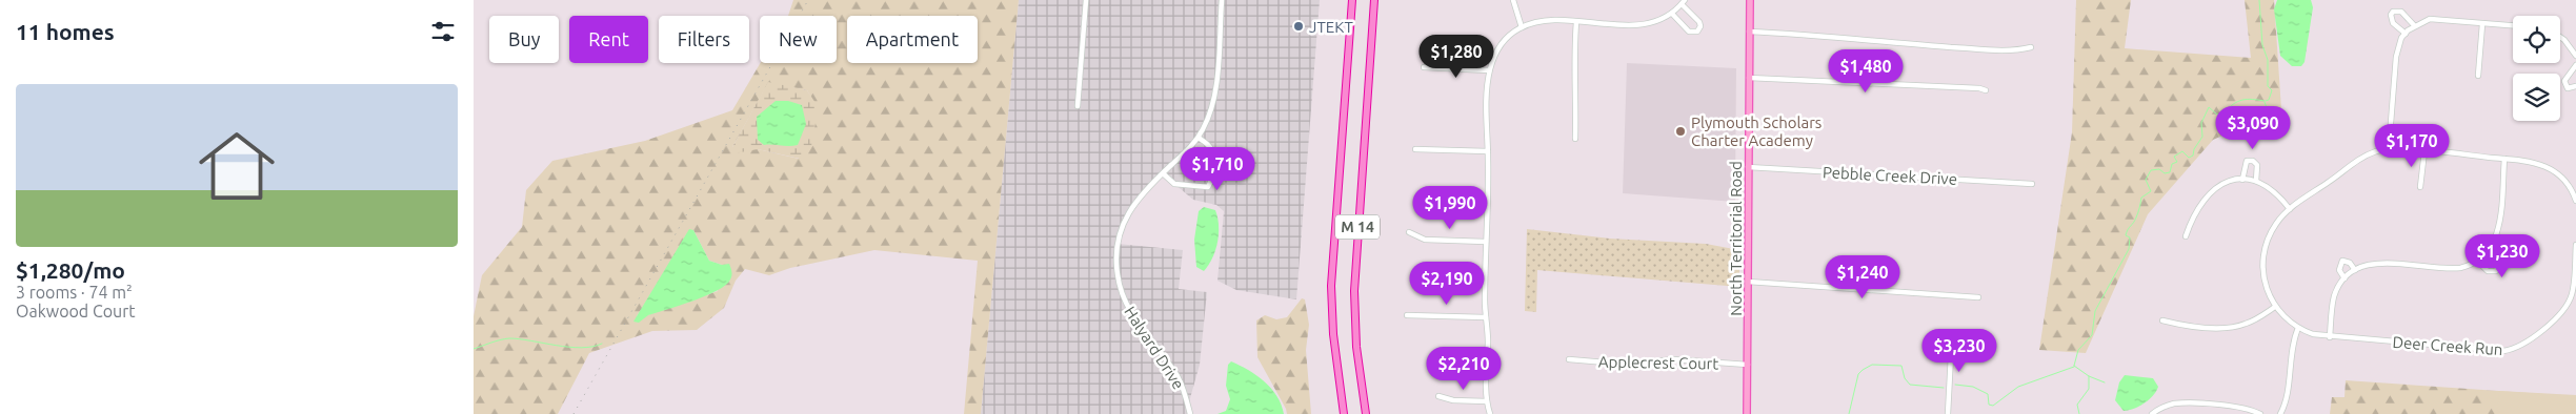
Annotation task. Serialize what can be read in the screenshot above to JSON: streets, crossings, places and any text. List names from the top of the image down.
{
  "streets": {
    "highway": ["M 14"],
    "main road": ["North Territorial Road"],
    "street": [
      "Pebble Creek Drive",
      "Deer Creek Run",
      "Halyard Drive",
      "Applecrest Court"
    ]
  },
  "crossings": [
    ["Pebble Creek Drive", "North Territorial Road"],
    ["North Territorial Road", "Applecrest Court"]
  ],
  "places": ["JTEKT", "Plymouth Scholars Charter Academy"],
  "page": {
    "heading": "11 homes",
    "chip": [
      "Buy",
      "Rent",
      "Filters",
      "New",
      "Apartment"
    ],
    "price": [
      "$1,280",
      "$1,480",
      "$3,090",
      "$1,170",
      "$1,710",
      "$1,990",
      "$1,230",
      "$1,240",
      "$2,190",
      "$3,230",
      "$2,210"
    ],
    "list": [
      {
        "name": "$1,280/mo",
        "note": "3 rooms · 74 m² · Oakwood Court"
      }
    ]
  }
}
